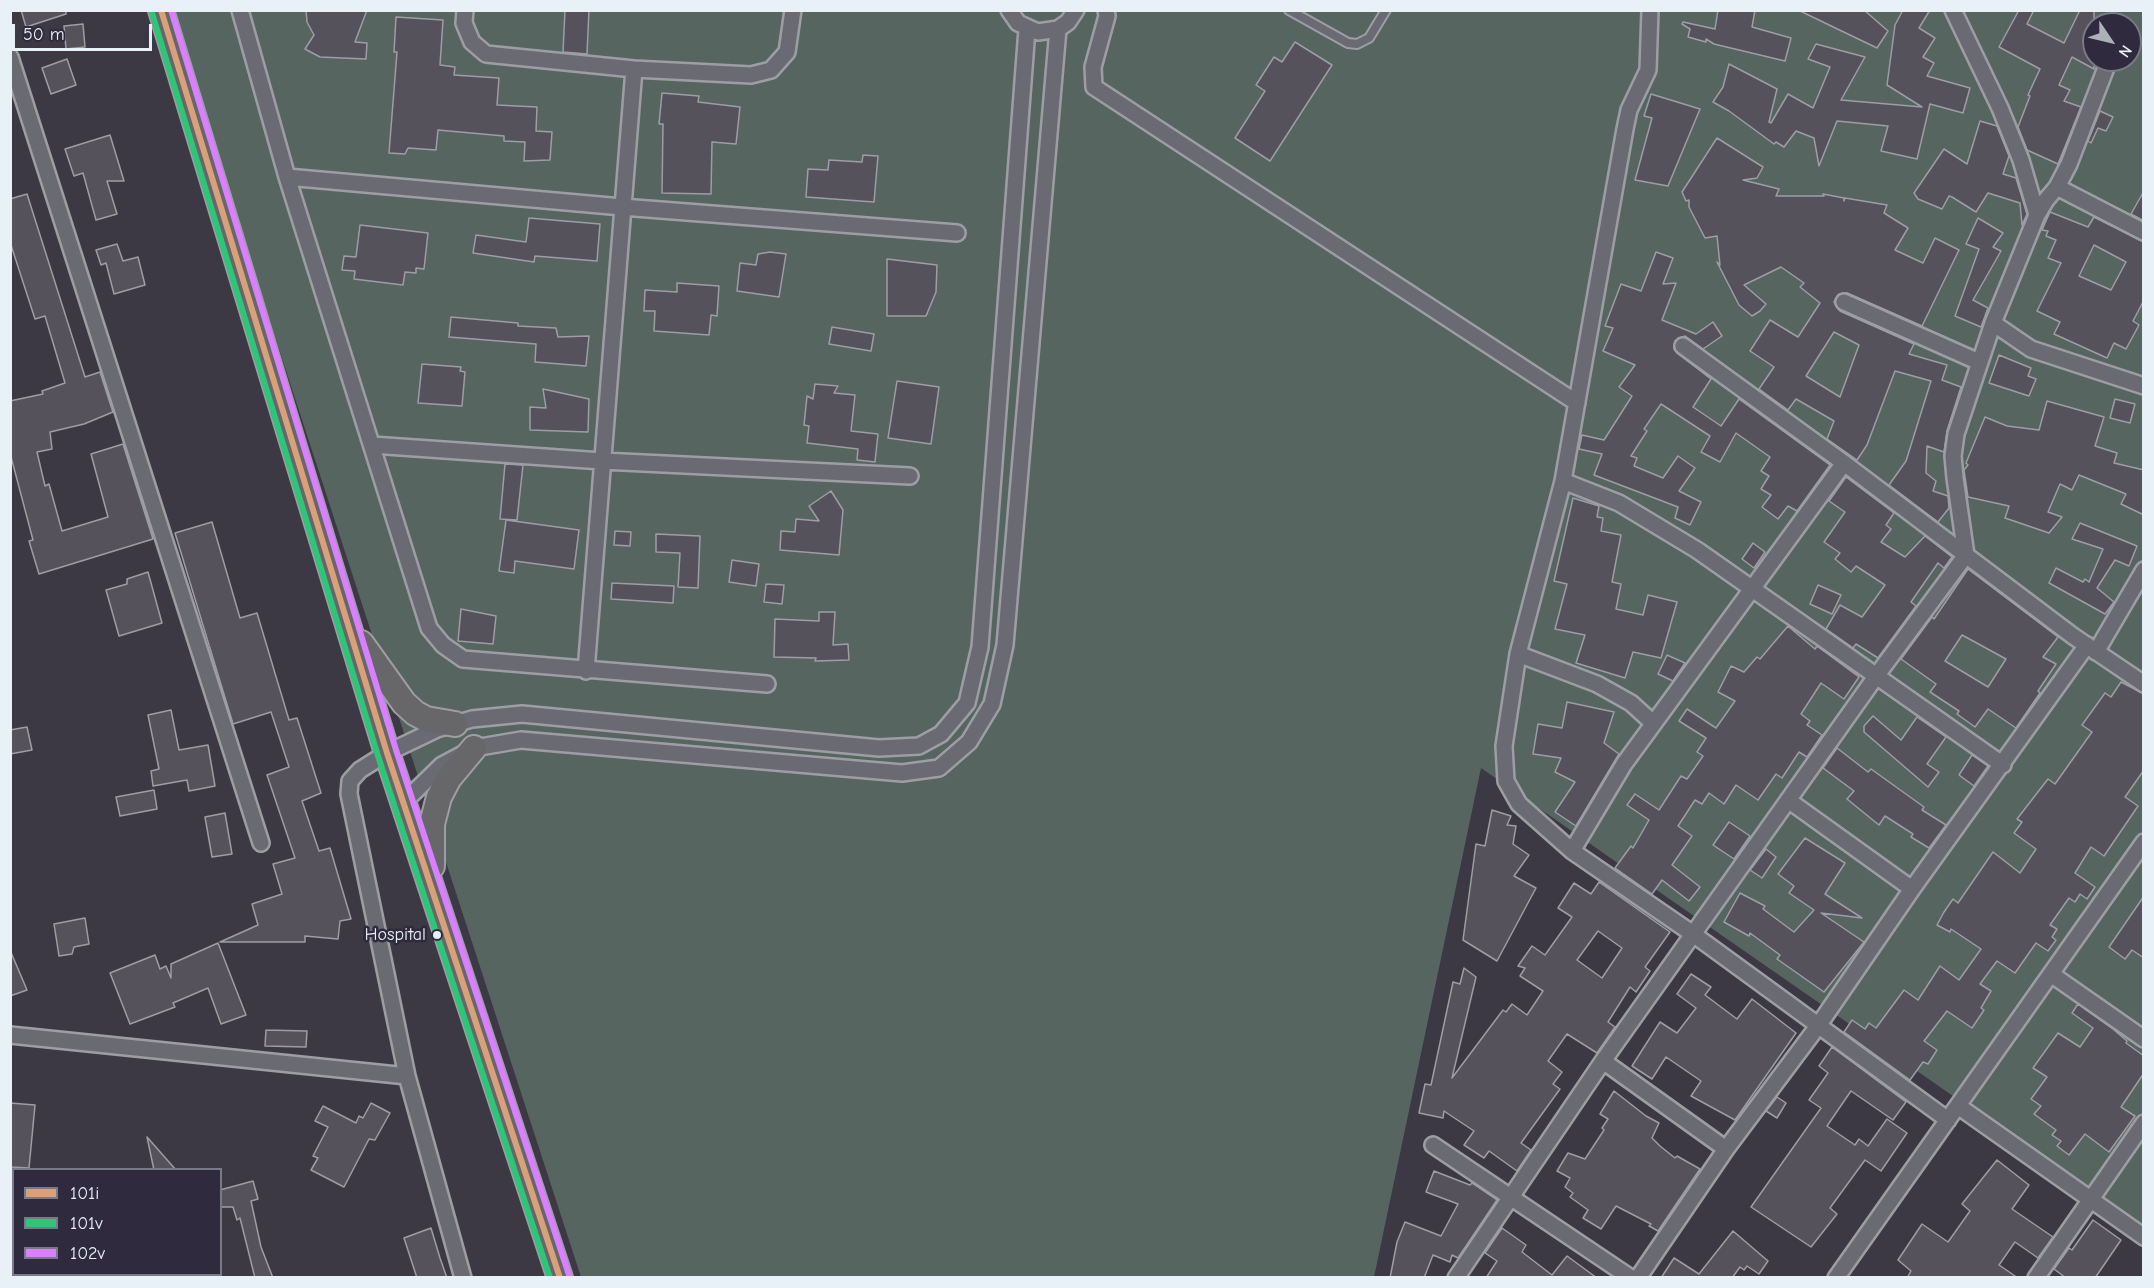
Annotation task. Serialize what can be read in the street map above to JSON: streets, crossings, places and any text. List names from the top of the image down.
{
  "places": ["Hospital"],
  "lines": ["transit line 101i", "transit line 102v", "transit line 101v"],
  "legend": ["101i", "101v", "102v"],
  "scale_bar": "50 m",
  "north": "bottom right"
}
